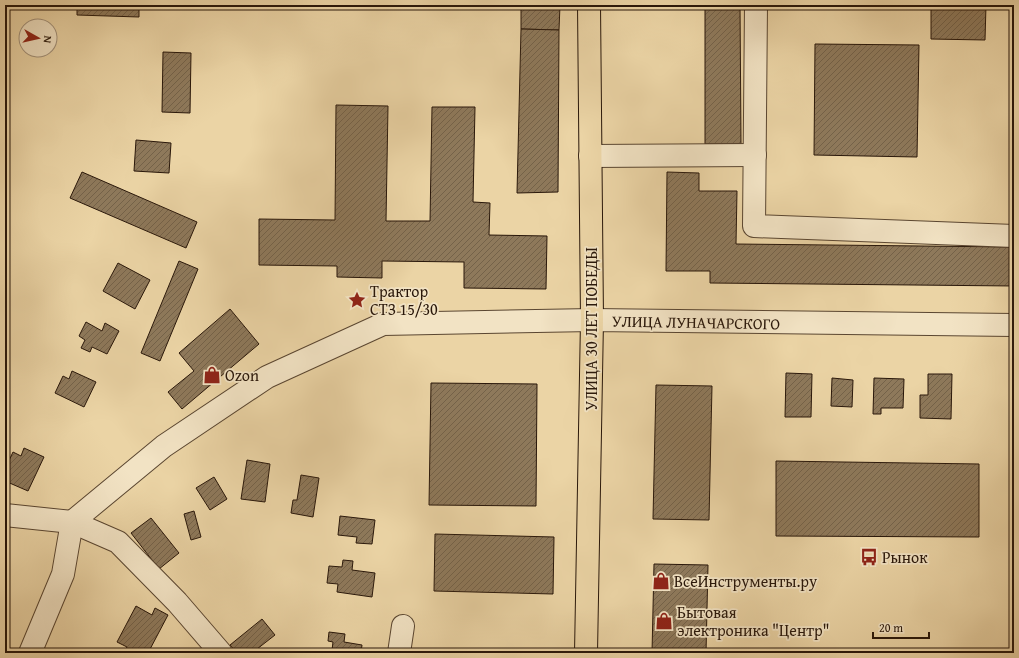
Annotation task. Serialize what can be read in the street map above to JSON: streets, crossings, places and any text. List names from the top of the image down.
{
  "streets": {
    "main road": ["УЛИЦА 30 ЛЕТ ПОБЕДЫ"],
    "street": ["УЛИЦА ЛУНАЧАРСКОГО"]
  },
  "crossings": [
    ["УЛИЦА ЛУНАЧАРСКОГО", "УЛИЦА 30 ЛЕТ ПОБЕДЫ"]
  ],
  "places": {
    "place": ["Трактор СТЗ 15/30"],
    "shop": ["Ozon", "ВсеИнструменты.ру", "Бытовая электроника \"Центр\""],
    "bus stop": ["Рынок"]
  },
  "scale_bar": "20 m",
  "north": "right"
}
